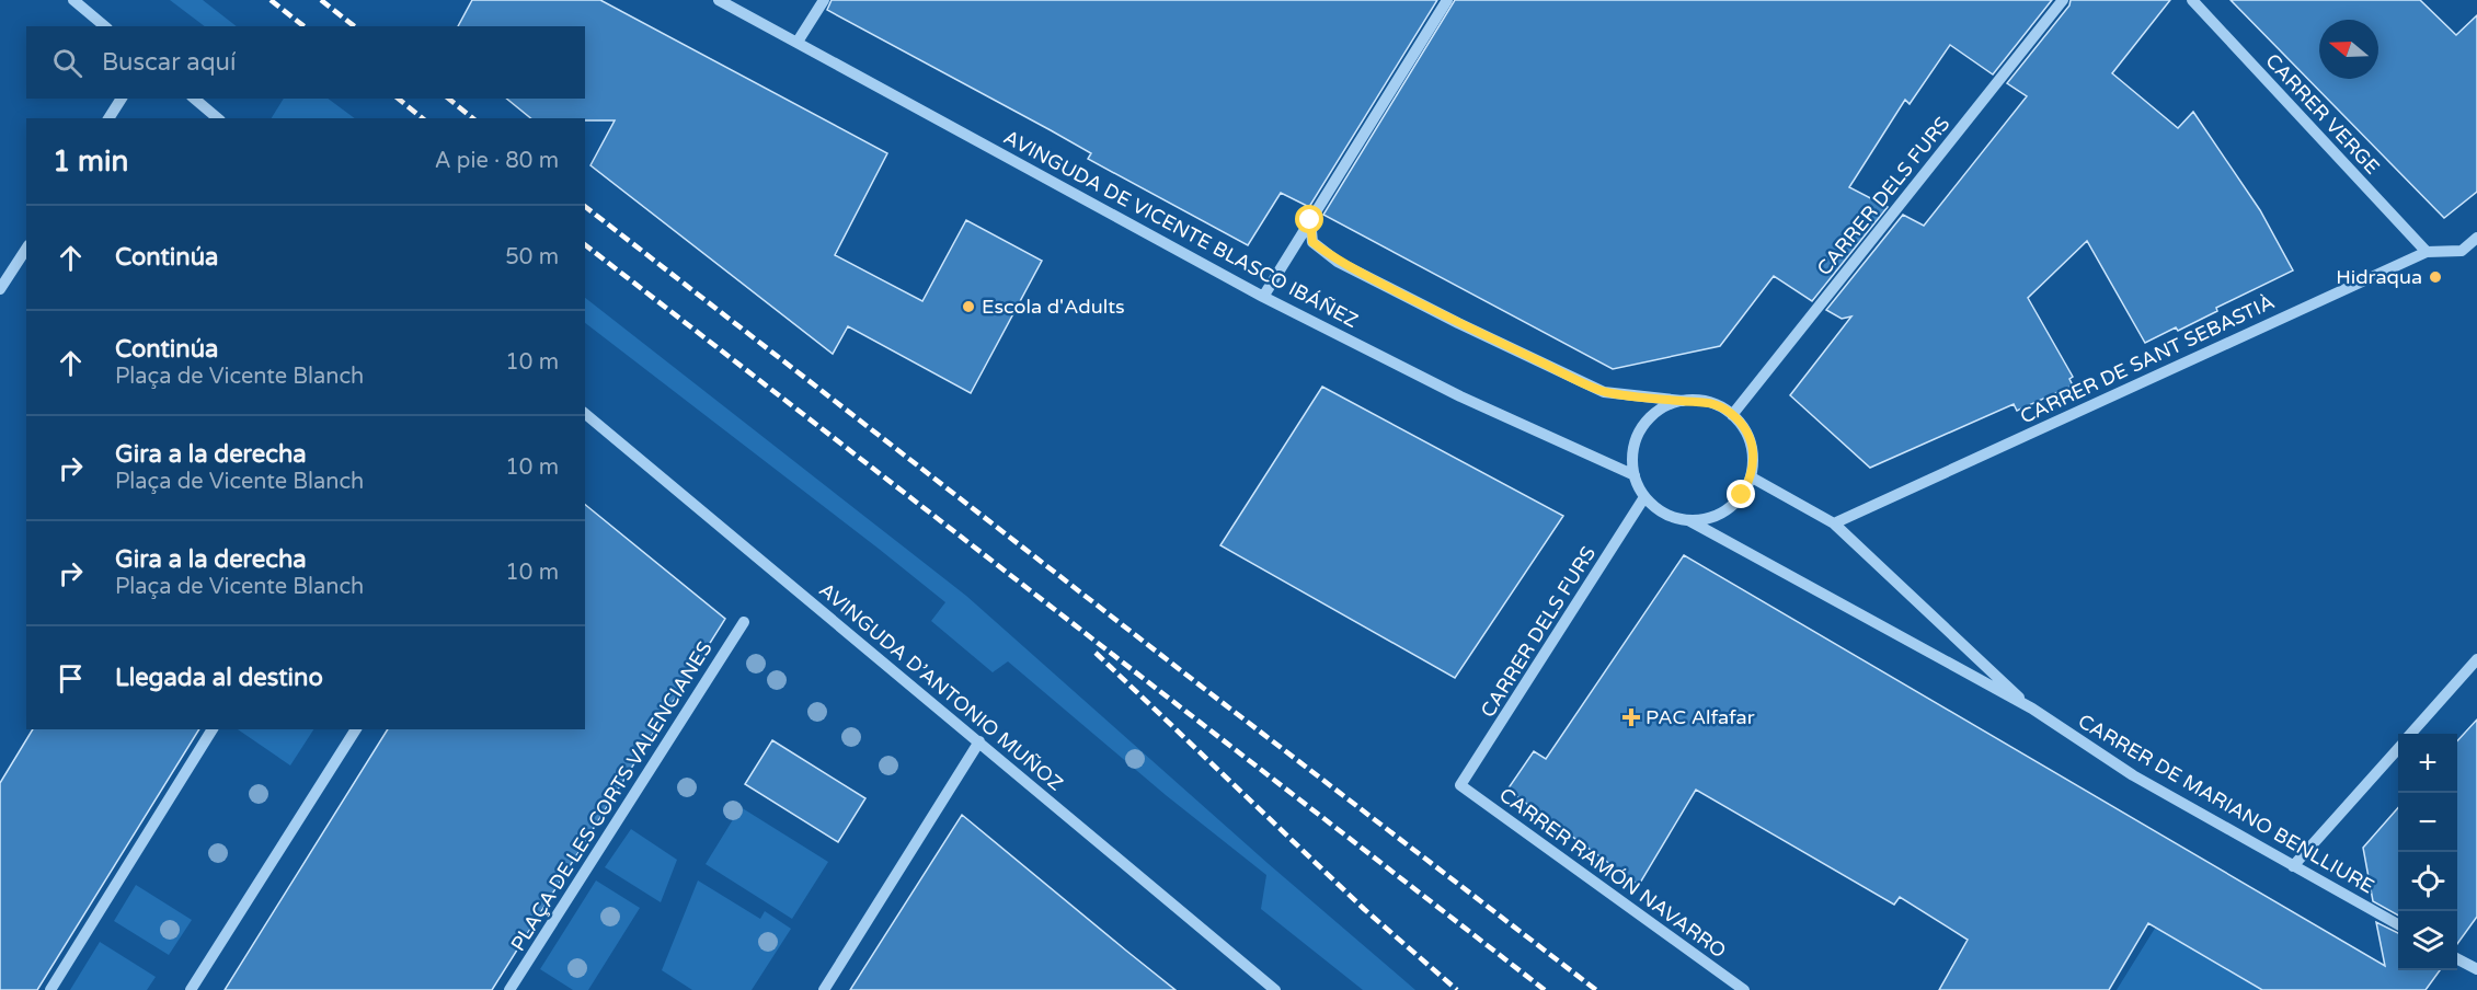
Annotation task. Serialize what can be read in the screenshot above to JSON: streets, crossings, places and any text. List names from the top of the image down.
{
  "streets": {
    "street": [
      "CARRER VERGE",
      "CARRER DELS FURS",
      "AVINGUDA DE VICENTE BLASCO IBÁÑEZ",
      "CARRER DE SANT SEBASTIÀ",
      "AVINGUDA D’ANTONIO MUÑOZ",
      "PLAÇA DE LES CORTS VALENCIANES",
      "CARRER DE MARIANO BENLLIURE",
      "CARRER RAMÓN NAVARRO"
    ]
  },
  "crossings": [
    ["CARRER VERGE", "CARRER DE SANT SEBASTIÀ"],
    ["CARRER DELS FURS", "AVINGUDA DE VICENTE BLASCO IBÁÑEZ"],
    ["CARRER DELS FURS", "CARRER DE MARIANO BENLLIURE"],
    ["CARRER DELS FURS", "CARRER RAMÓN NAVARRO"],
    ["AVINGUDA DE VICENTE BLASCO IBÁÑEZ", "CARRER DE MARIANO BENLLIURE"],
    ["CARRER DE SANT SEBASTIÀ", "CARRER DE MARIANO BENLLIURE"]
  ],
  "places": {
    "other": ["Hidraqua", "Escola d'Adults"],
    "health": ["PAC Alfafar"]
  },
  "north": "left",
  "page": {
    "search": "Buscar aquí",
    "heading": ["1 min", "A pie · 80 m"],
    "list": [
      ["Continúa", "50 m"],
      ["Continúa", "Plaça de Vicente Blanch", "10 m"],
      ["Gira a la derecha", "Plaça de Vicente Blanch", "10 m"],
      ["Gira a la derecha", "Plaça de Vicente Blanch", "10 m"],
      "Llegada al destino"
    ],
    "map_buttons": ["+", "−"]
  }
}
